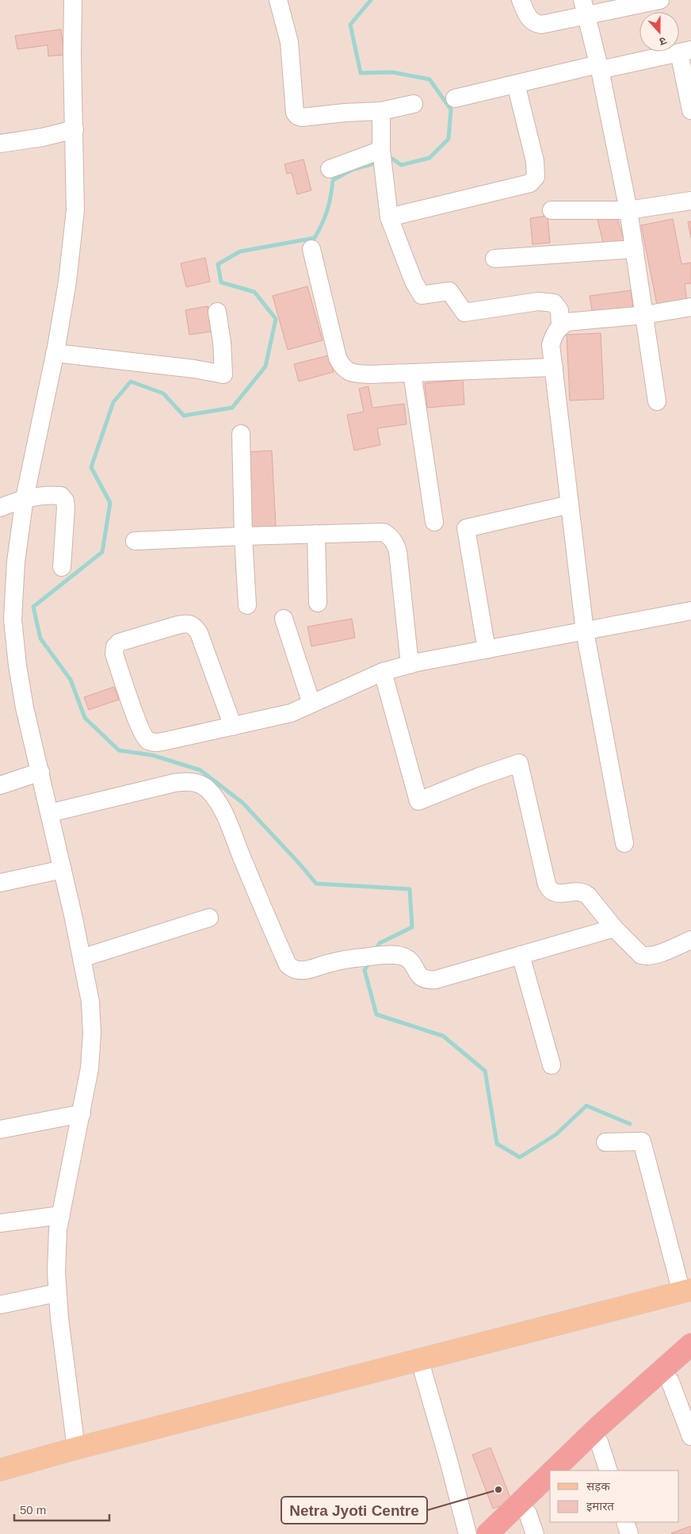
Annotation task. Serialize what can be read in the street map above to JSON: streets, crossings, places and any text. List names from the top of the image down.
{
  "places": ["Netra Jyoti Centre"],
  "legend": ["सड़क", "इमारत"],
  "scale_bar": "50 m",
  "north": "bottom"
}
